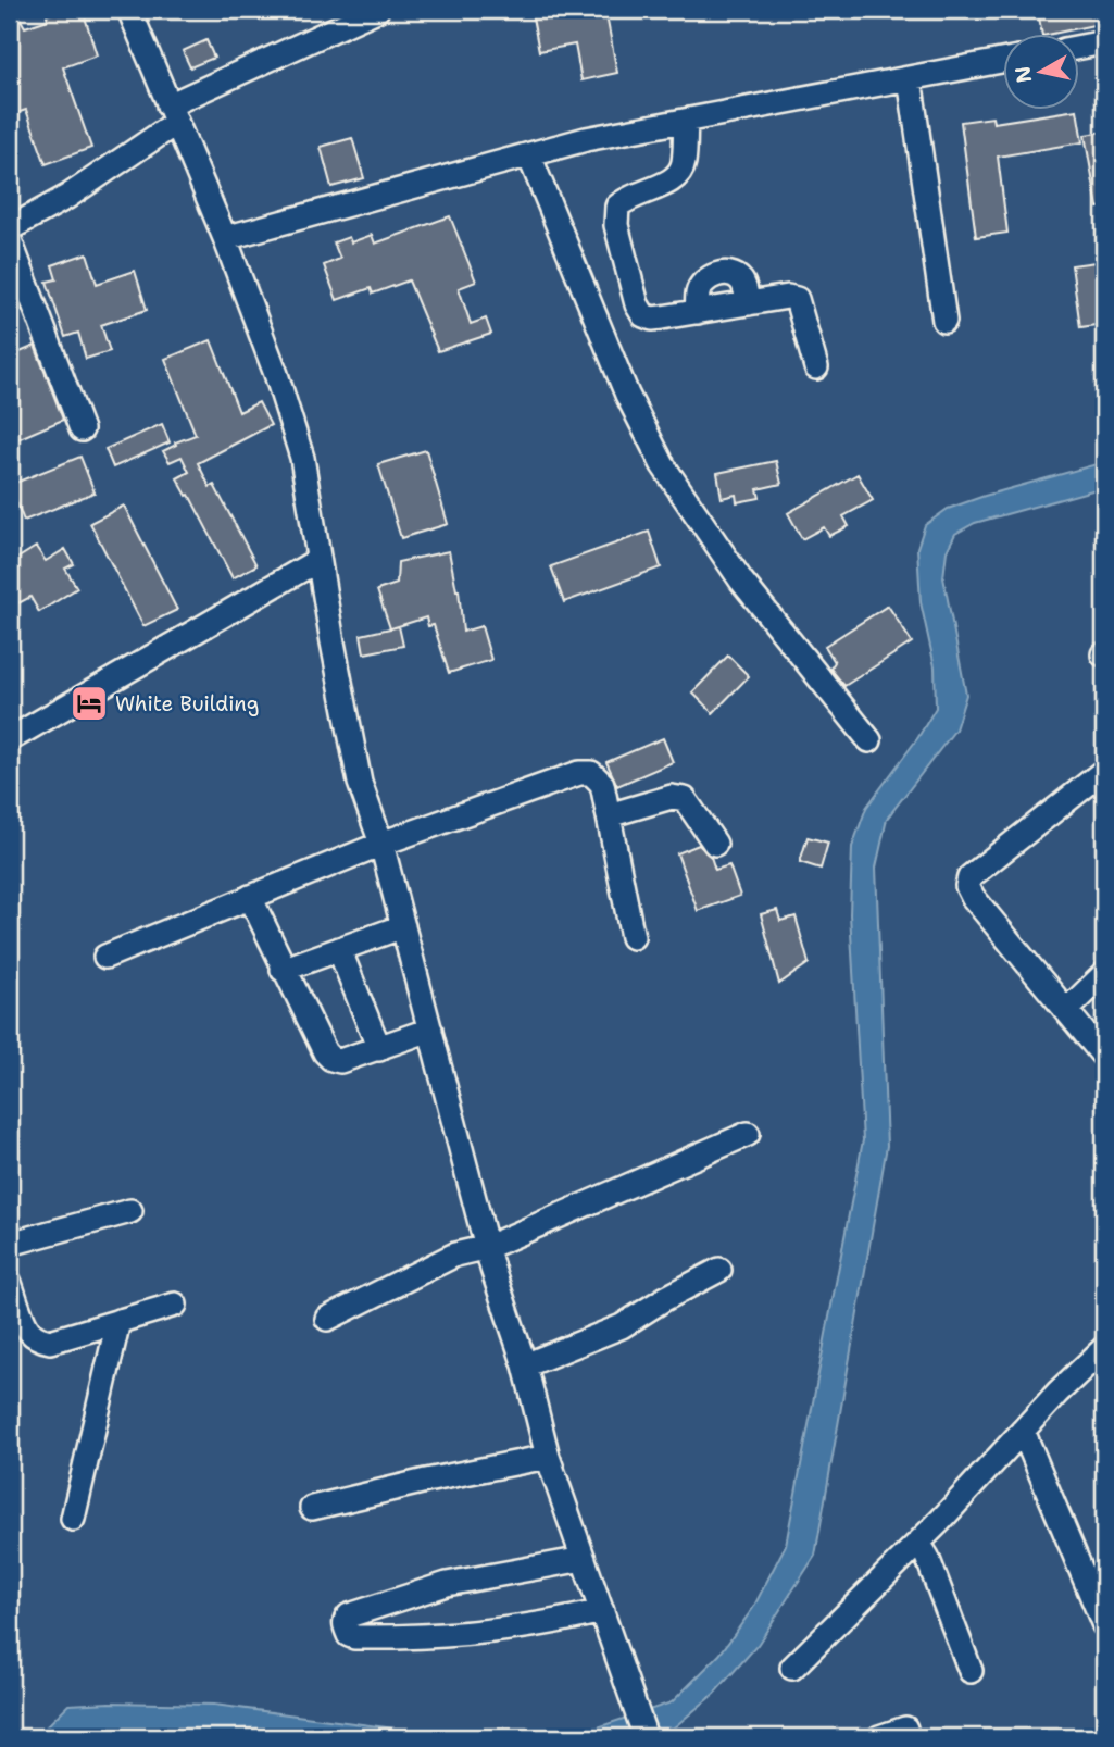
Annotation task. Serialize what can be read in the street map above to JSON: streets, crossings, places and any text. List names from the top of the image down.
{
  "places": {
    "hotel": ["White Building"]
  },
  "north": "left"
}
